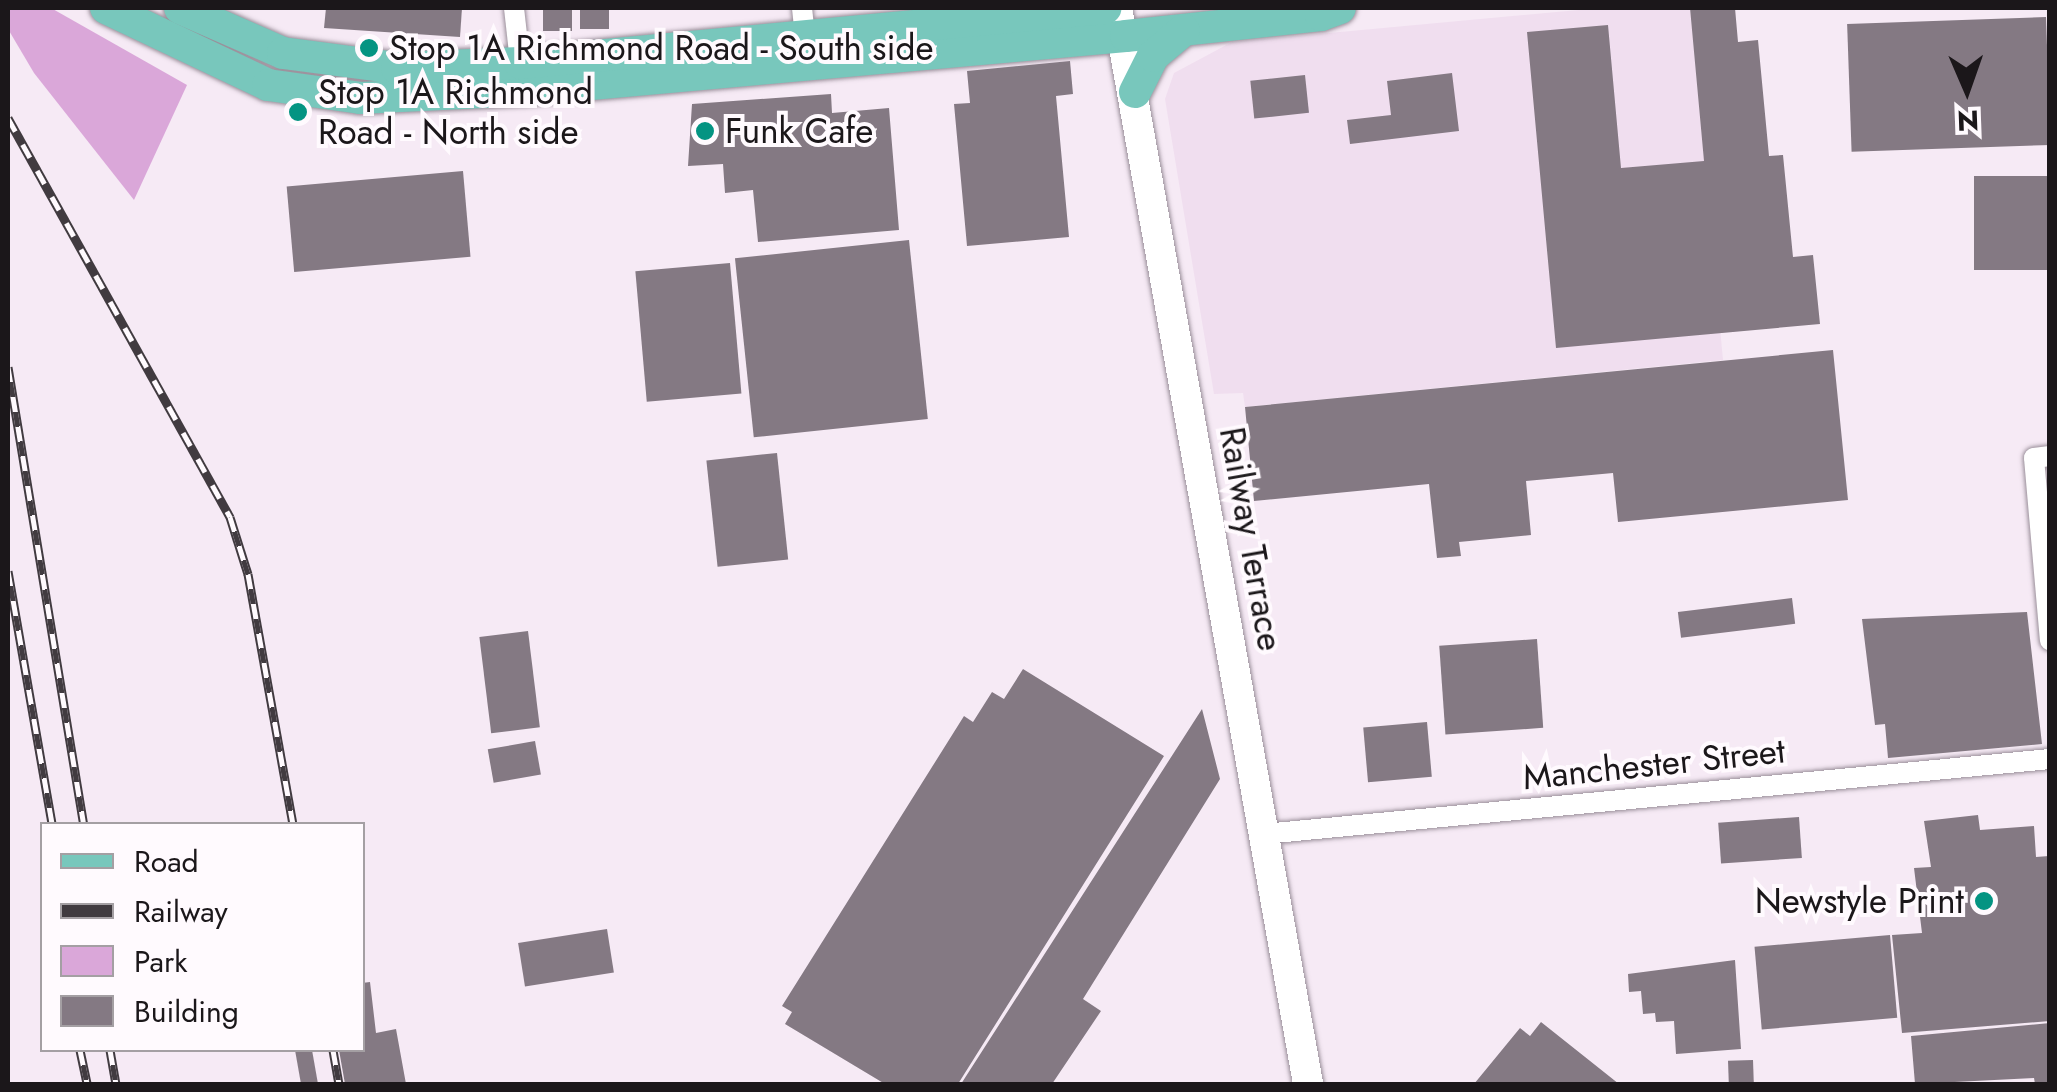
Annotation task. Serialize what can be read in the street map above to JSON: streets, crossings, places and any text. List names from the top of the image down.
{
  "streets": {
    "main road": ["Railway Terrace"],
    "street": ["Manchester Street"]
  },
  "crossings": [
    ["Railway Terrace", "Manchester Street"]
  ],
  "places": [
    "Stop 1A Richmond Road - South side",
    "Stop 1A Richmond Road - North side",
    "Funk Cafe",
    "Newstyle Print"
  ],
  "legend": [
    "Road",
    "Railway",
    "Park",
    "Building"
  ],
  "north": "bottom"
}
